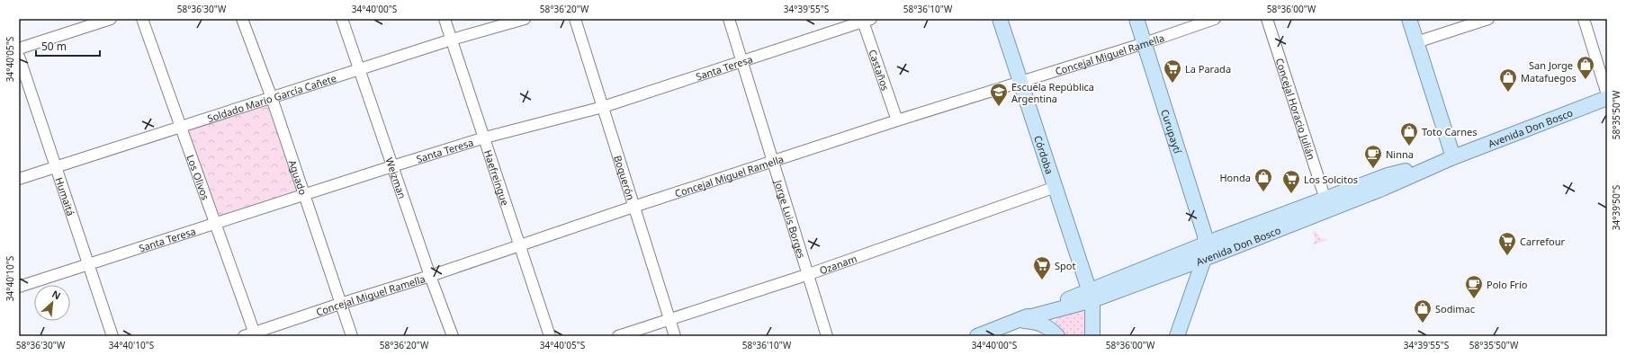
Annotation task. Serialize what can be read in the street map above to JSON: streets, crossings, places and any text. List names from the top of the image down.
{
  "streets": {
    "main road": ["Avenida Don Bosco", "Curupaytí", "Córdoba"],
    "street": [
      "Concejal Miguel Ramella",
      "Santa Teresa",
      "Castaños",
      "Soldado Mario García Cañete",
      "Concejal Horacio Julián",
      "Los Olivos",
      "Aguado",
      "Haefreingue",
      "Weizman",
      "Boquerón",
      "Humaitá",
      "Jorge Luis Borges",
      "Ozanam"
    ]
  },
  "crossings": [
    ["Concejal Miguel Ramella", "Castaños"],
    ["Concejal Miguel Ramella", "Curupaytí"],
    ["Concejal Miguel Ramella", "Córdoba"],
    ["Concejal Miguel Ramella", "Los Olivos"],
    ["Concejal Miguel Ramella", "Aguado"],
    ["Concejal Miguel Ramella", "Haefreingue"],
    ["Concejal Miguel Ramella", "Weizman"],
    ["Concejal Miguel Ramella", "Boquerón"],
    ["Concejal Miguel Ramella", "Jorge Luis Borges"],
    ["Santa Teresa", "Castaños"],
    ["Santa Teresa", "Los Olivos"],
    ["Santa Teresa", "Aguado"],
    ["Santa Teresa", "Haefreingue"],
    ["Santa Teresa", "Weizman"],
    ["Santa Teresa", "Boquerón"],
    ["Santa Teresa", "Humaitá"],
    ["Santa Teresa", "Jorge Luis Borges"],
    ["Soldado Mario García Cañete", "Los Olivos"],
    ["Soldado Mario García Cañete", "Aguado"],
    ["Soldado Mario García Cañete", "Haefreingue"],
    ["Soldado Mario García Cañete", "Weizman"],
    ["Soldado Mario García Cañete", "Humaitá"],
    ["Concejal Horacio Julián", "Avenida Don Bosco"],
    ["Avenida Don Bosco", "Curupaytí"],
    ["Avenida Don Bosco", "Córdoba"],
    ["Córdoba", "Ozanam"],
    ["Boquerón", "Ozanam"],
    ["Jorge Luis Borges", "Ozanam"]
  ],
  "places": {
    "shop": [
      "San Jorge",
      "Matafuegos",
      "Toto Carnes",
      "Honda",
      "Sodimac"
    ],
    "supermarket": [
      "La Parada",
      "Los Solcitos",
      "Carrefour",
      "Spot"
    ],
    "school or university": ["Escuela República Argentina"],
    "cafe": ["Ninna", "Polo Frío"]
  },
  "scale_bar": "50 m",
  "north": "top right",
  "coordinates": [
    "58°36'30\"W",
    "34°40'00\"S",
    "58°36'20\"W",
    "34°39'55\"S",
    "58°36'10\"W",
    "58°36'00\"W",
    "34°40'05\"S",
    "58°35'50\"W",
    "34°39'50\"S",
    "34°40'10\"S"
  ]
}
